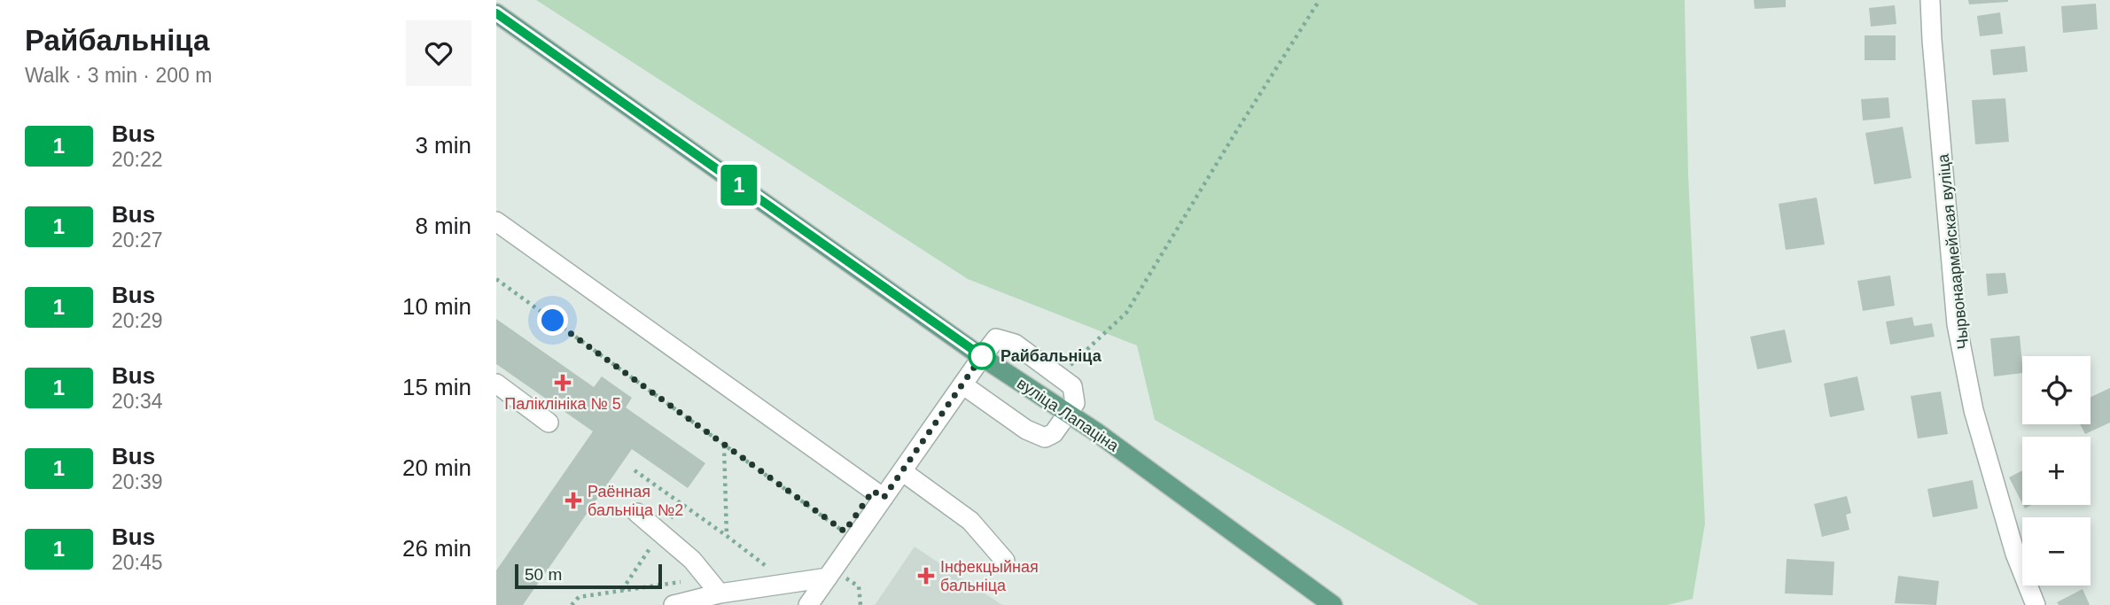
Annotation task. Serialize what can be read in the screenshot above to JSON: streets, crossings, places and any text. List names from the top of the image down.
{
  "streets": {
    "main road": ["вуліца Лапаціна"],
    "street": ["Чырвонаармейская вуліца"]
  },
  "places": {
    "other": ["Райбальніца"],
    "health": ["Паліклініка № 5", "Раённая бальніца №2", "Інфекцыйная бальніца"]
  },
  "lines": ["bus line 1"],
  "scale_bar": "50 m",
  "page": {
    "heading": ["Райбальніца", "Walk · 3 min · 200 m"],
    "on_map": "1",
    "list": [
      {
        "mark": "1",
        "name": "Bus",
        "note": "20:22",
        "value": "3 min"
      },
      {
        "mark": "1",
        "name": "Bus",
        "note": "20:27",
        "value": "8 min"
      },
      {
        "mark": "1",
        "name": "Bus",
        "note": "20:29",
        "value": "10 min"
      },
      {
        "mark": "1",
        "name": "Bus",
        "note": "20:34",
        "value": "15 min"
      },
      {
        "mark": "1",
        "name": "Bus",
        "note": "20:39",
        "value": "20 min"
      },
      {
        "mark": "1",
        "name": "Bus",
        "note": "20:45",
        "value": "26 min"
      }
    ],
    "map_buttons": ["+", "−"],
    "scale": "50 m"
  }
}
